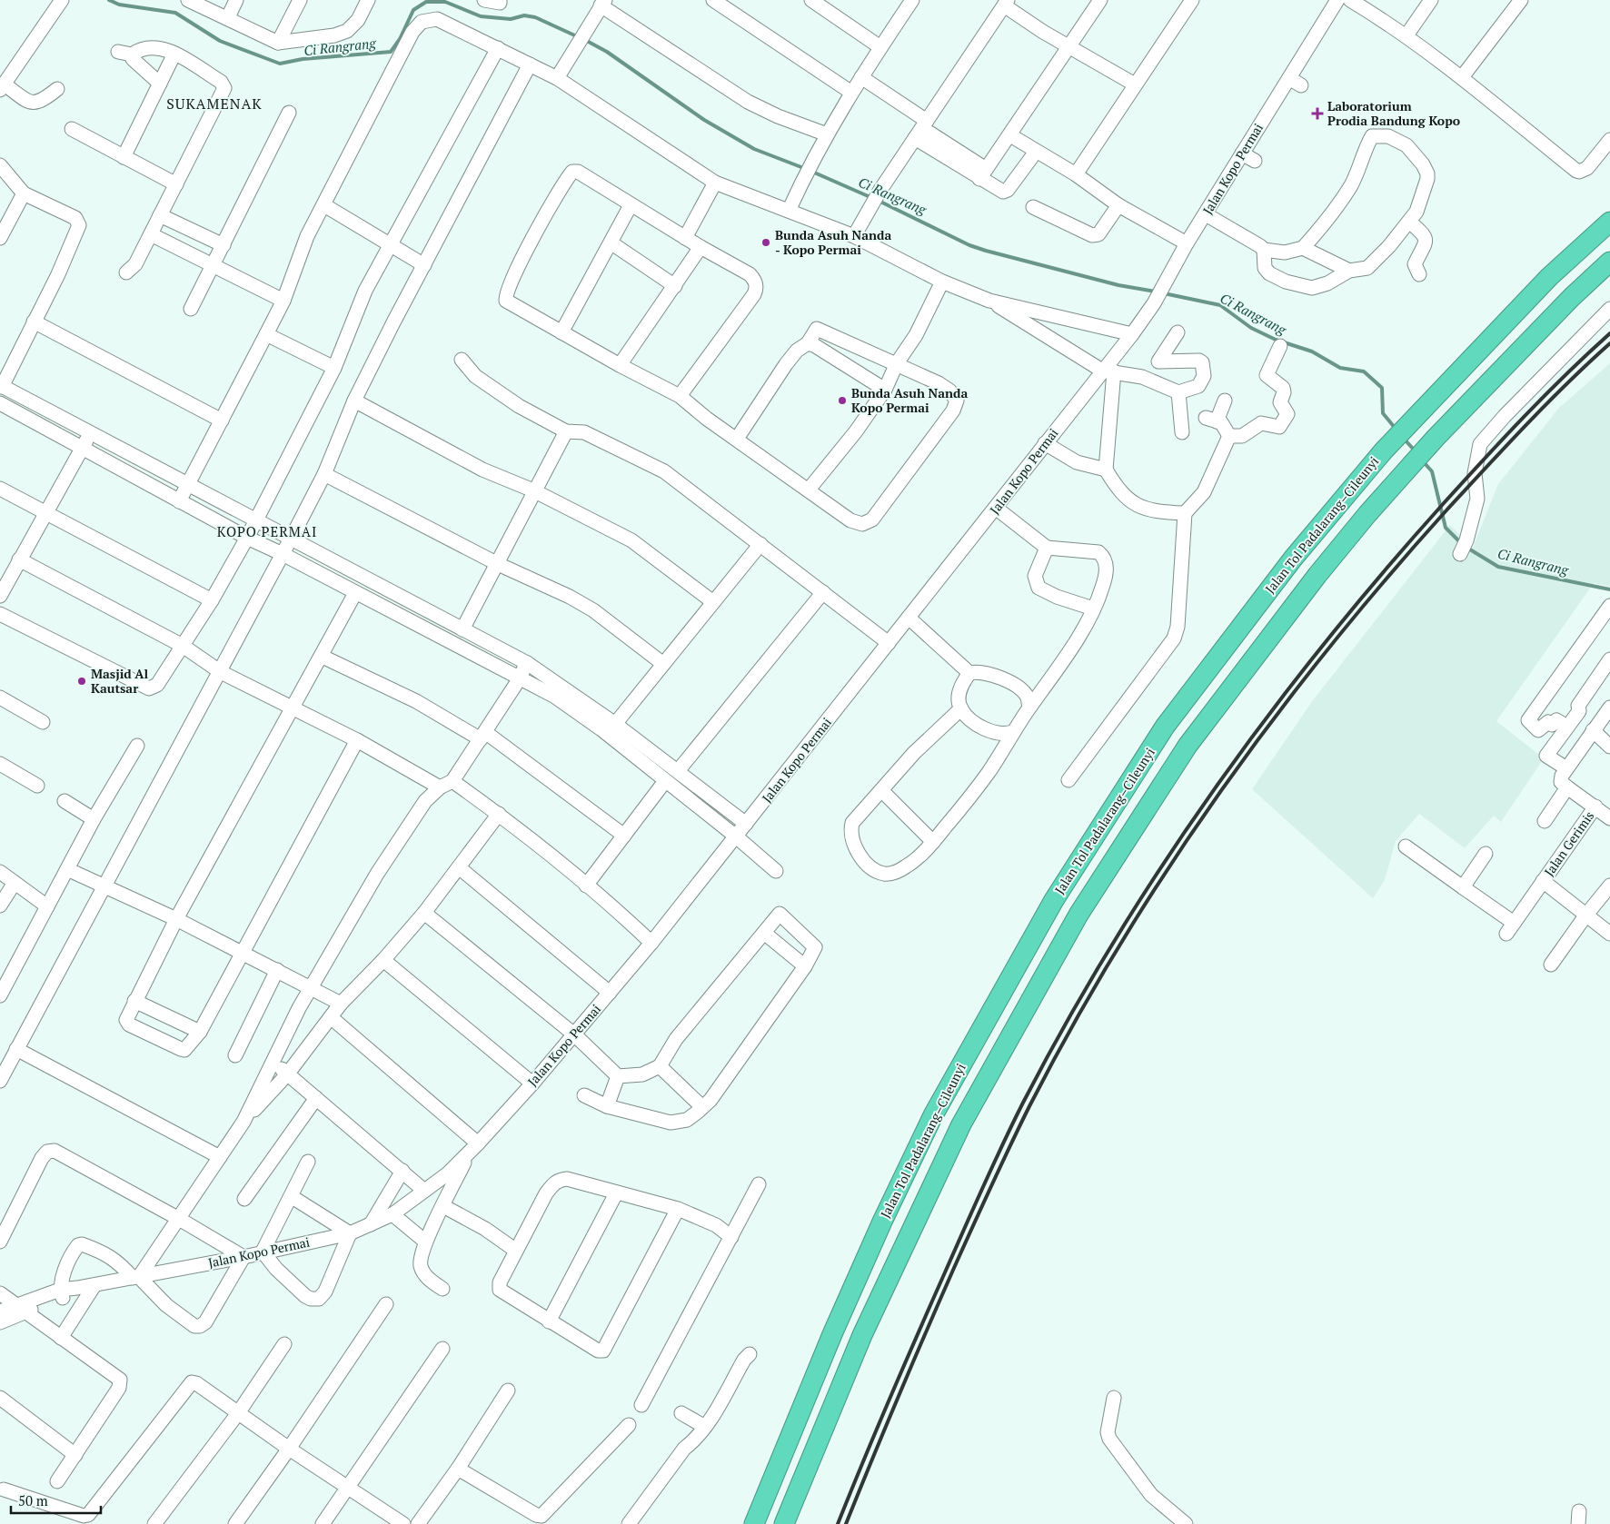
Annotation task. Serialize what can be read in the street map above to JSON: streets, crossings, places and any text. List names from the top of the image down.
{
  "streets": {
    "highway": ["Jalan Tol Padalarang–Cileunyi"],
    "street": ["Jalan Kopo Permai", "Jalan Gerimis"]
  },
  "districts": ["SUKAMENAK", "KOPO PERMAI"],
  "water": ["Ci Rangrang"],
  "places": {
    "health": ["Laboratorium Prodia Bandung Kopo"],
    "other": ["Bunda Asuh Nanda - Kopo Permai", "Bunda Asuh Nanda Kopo Permai", "Masjid Al Kautsar"]
  },
  "scale_bar": "50 m"
}
